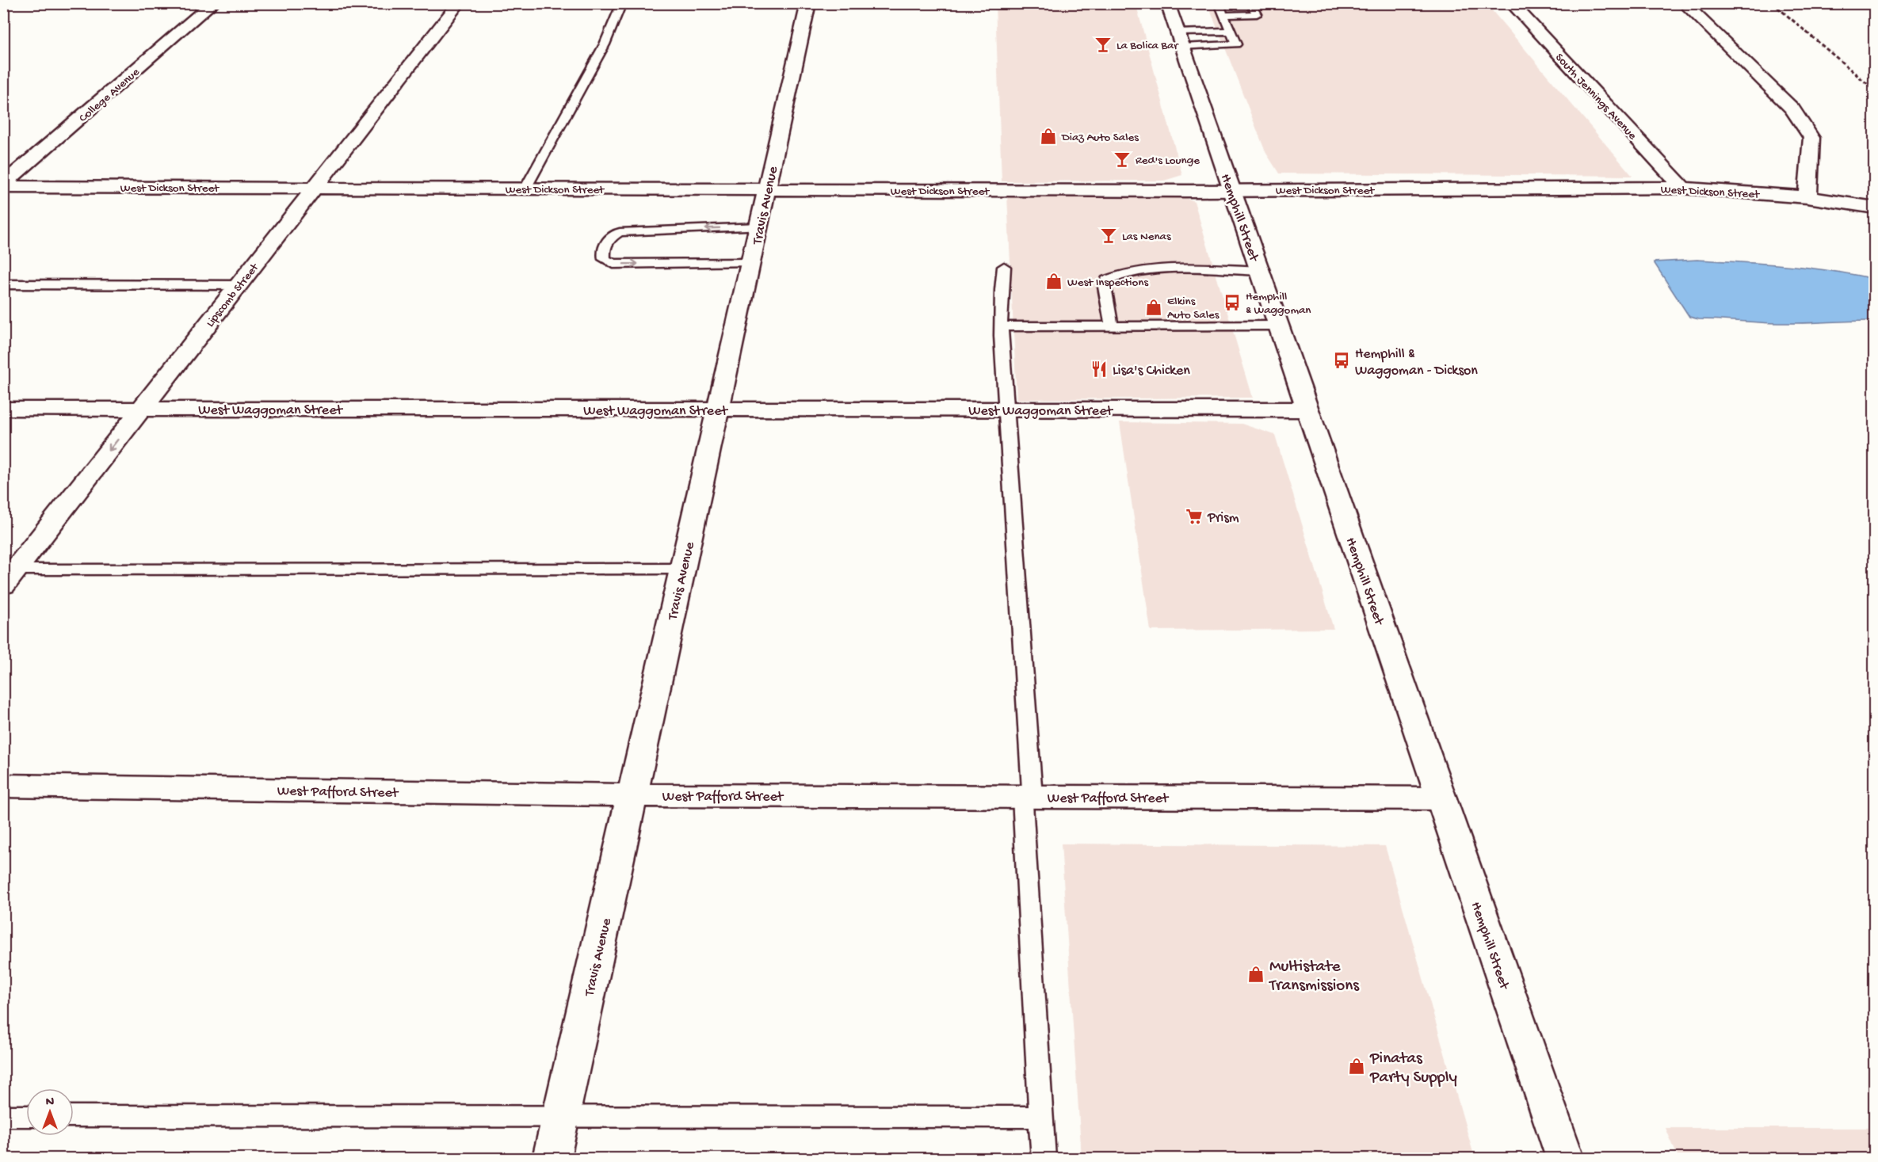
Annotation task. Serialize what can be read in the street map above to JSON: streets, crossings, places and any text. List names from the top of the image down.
{
  "streets": {
    "street": [
      "College Avenue",
      "South Jennings Avenue",
      "West Dickson Street",
      "Travis Avenue",
      "Hemphill Street",
      "Lipscomb Street",
      "West Waggoman Street",
      "West Pafford Street"
    ]
  },
  "crossings": [
    ["College Avenue", "West Dickson Street"],
    ["South Jennings Avenue", "West Dickson Street"],
    ["West Dickson Street", "Travis Avenue"],
    ["West Dickson Street", "Hemphill Street"],
    ["West Dickson Street", "Lipscomb Street"],
    ["Travis Avenue", "West Waggoman Street"],
    ["Travis Avenue", "West Pafford Street"],
    ["Hemphill Street", "West Waggoman Street"],
    ["Hemphill Street", "West Pafford Street"],
    ["Lipscomb Street", "West Waggoman Street"]
  ],
  "places": {
    "bar": ["La Bolica Bar", "Red's Lounge", "Las Nenas"],
    "shop": [
      "Diaz Auto Sales",
      "West Inspections",
      "Elkins Auto Sales",
      "Multistate Transmissions",
      "Pinatas Party Supply"
    ],
    "bus stop": ["Hemphill & Waggoman", "Hemphill & Waggoman - Dickson"],
    "restaurant": ["Lisa's Chicken"],
    "supermarket": ["Prism"]
  },
  "north": "top"
}
